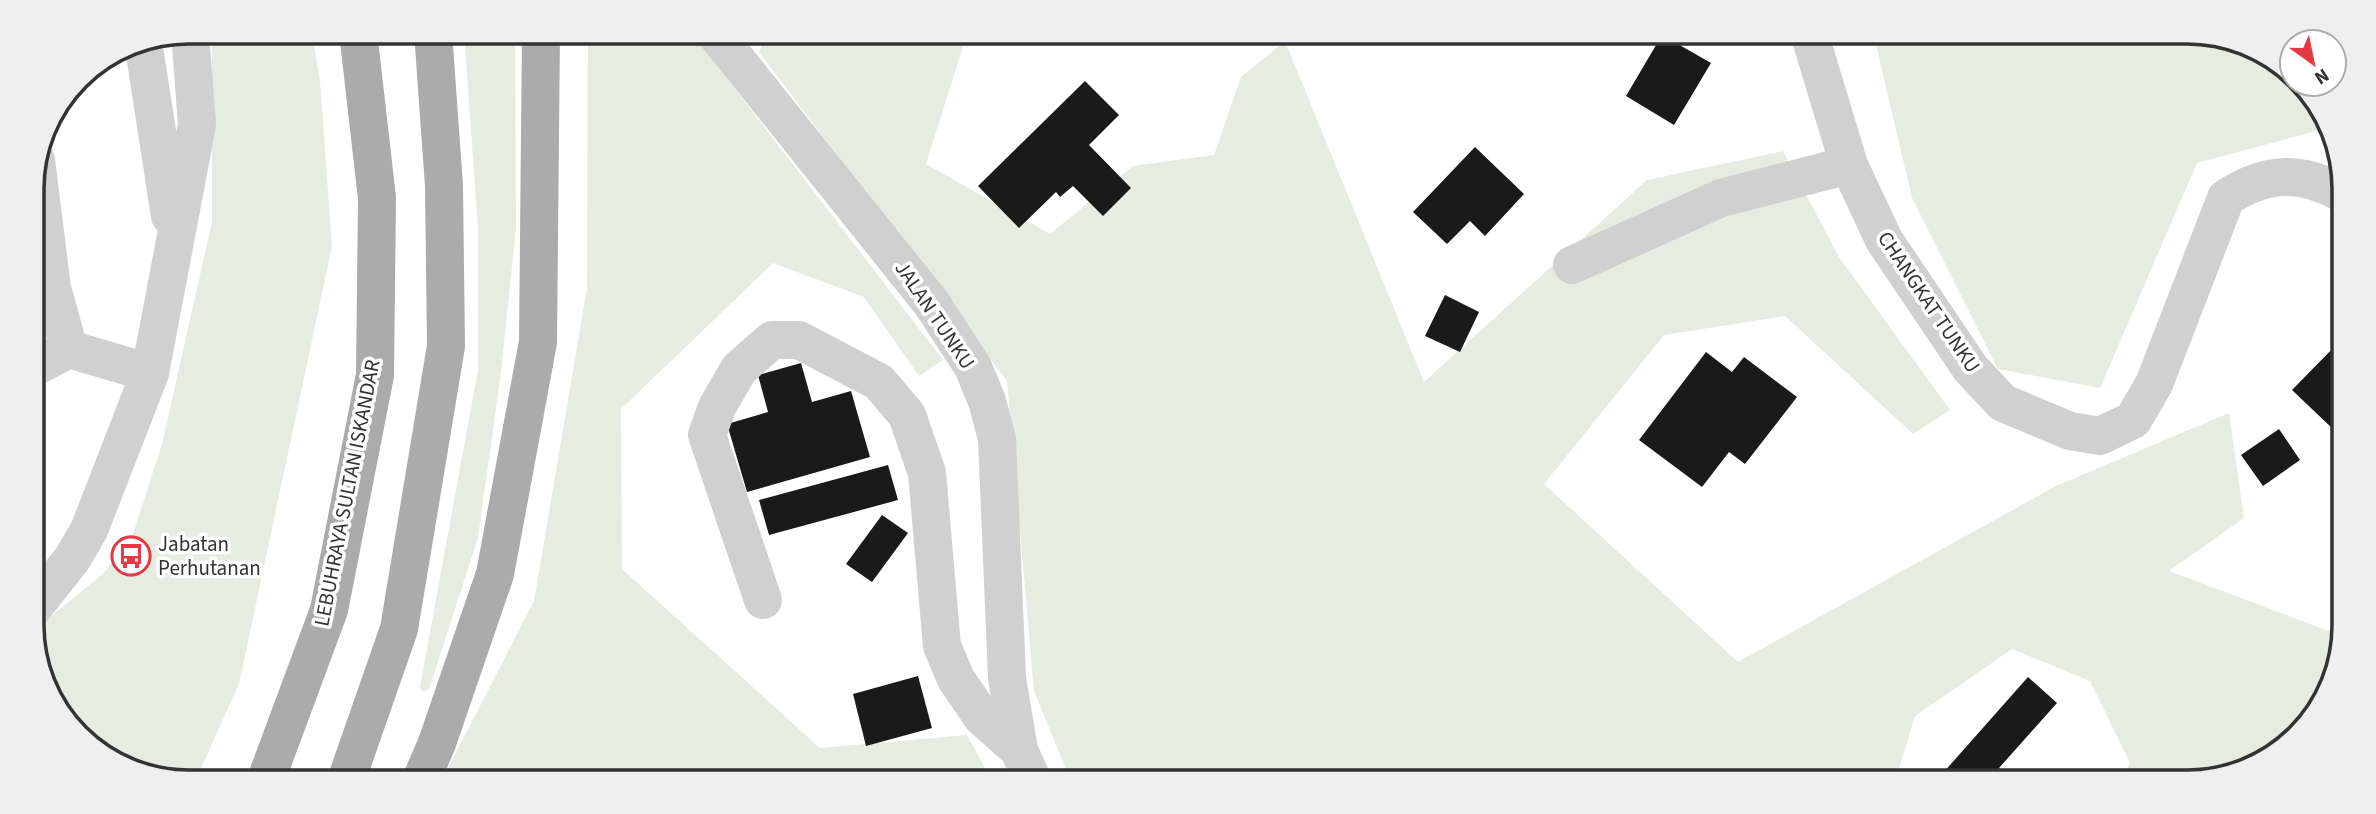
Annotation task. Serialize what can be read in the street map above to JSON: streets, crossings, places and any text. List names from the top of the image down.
{
  "streets": {
    "main road": ["LEBUHRAYA SULTAN ISKANDAR"],
    "street": ["CHANGKAT TUNKU", "JALAN TUNKU"]
  },
  "places": {
    "bus stop": ["Jabatan Perhutanan"]
  },
  "north": "bottom right"
}
